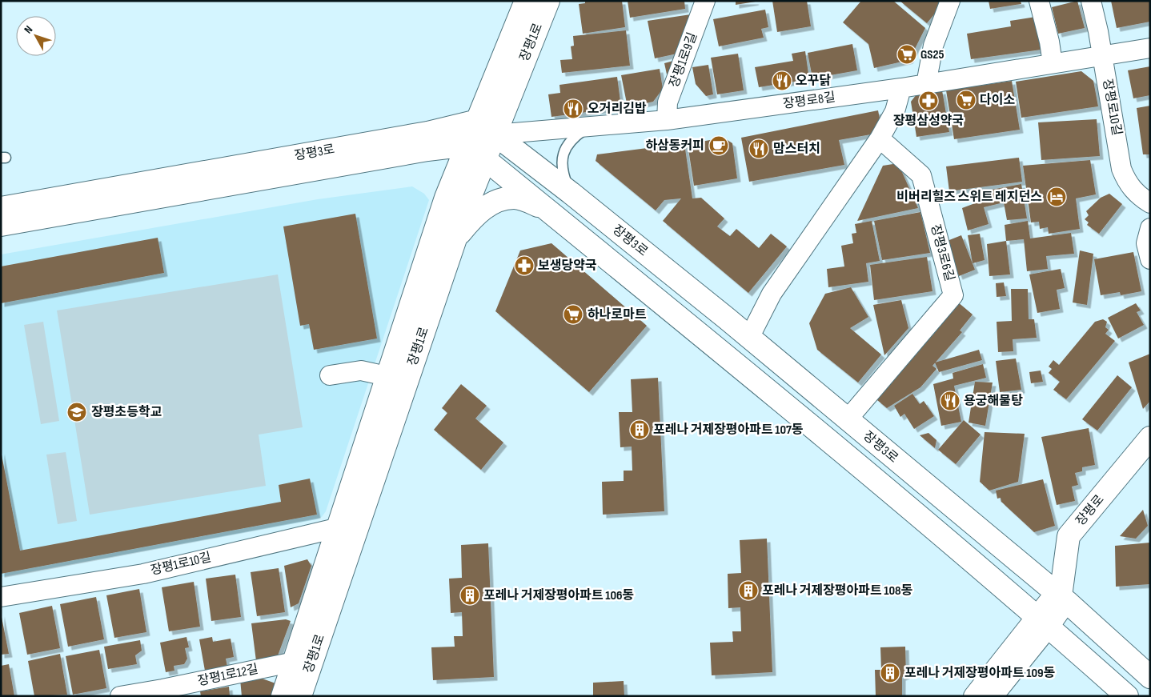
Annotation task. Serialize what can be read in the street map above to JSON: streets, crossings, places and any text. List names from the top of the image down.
{
  "streets": {
    "street": [
      "장평1로",
      "장평1로9길",
      "장평로8길",
      "장평로10길",
      "장평3로",
      "장평3로6길",
      "장평로",
      "장평1로10길",
      "장평1로12길"
    ]
  },
  "crossings": [
    ["장평1로", "장평로8길"],
    ["장평1로", "장평3로"],
    ["장평1로", "장평1로10길"],
    ["장평1로", "장평1로12길"],
    ["장평1로9길", "장평로8길"],
    ["장평로8길", "장평로10길"],
    ["장평로8길", "장평3로"],
    ["장평3로", "장평3로6길"],
    ["장평3로", "장평로"]
  ],
  "places": {
    "supermarket": ["GS25", "다이소", "하나로마트"],
    "restaurant": [
      "오꾸닭",
      "오거리김밥",
      "맘스터치",
      "용궁해물탕"
    ],
    "pharmacy": ["장평삼성약국", "보생당약국"],
    "cafe": ["하삼동커피"],
    "hotel": ["비버리힐즈 스위트 레지던스"],
    "school or university": ["장평초등학교"],
    "building": [
      "포레나 거제장평아파트 107동",
      "포레나 거제장평아파트 108동",
      "포레나 거제장평아파트 106동",
      "포레나 거제장평아파트 109동"
    ]
  },
  "north": "top left"
}
